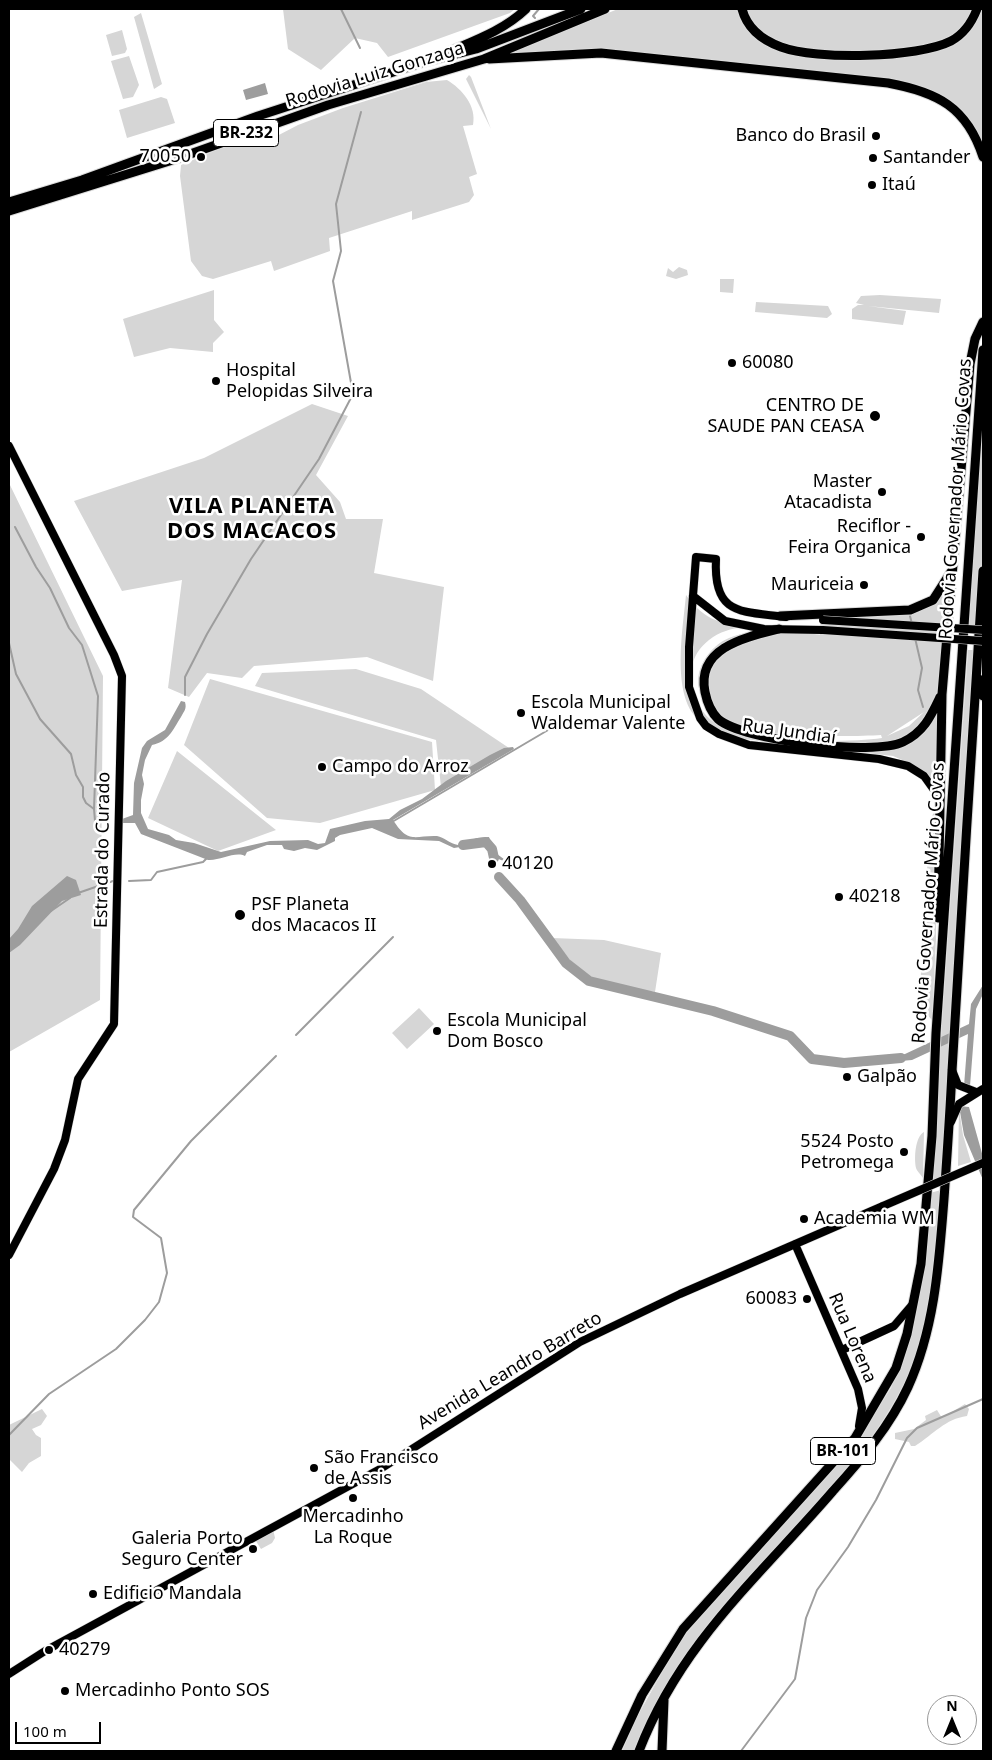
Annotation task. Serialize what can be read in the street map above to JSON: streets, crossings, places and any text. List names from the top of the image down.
{
  "streets": {
    "highway": [
      "Rodovia Luiz Gonzaga",
      "BR-232",
      "Rodovia Governador Mário Covas",
      "BR-101"
    ],
    "main road": [
      "Rua Jundiaí",
      "Estrada do Curado",
      "Rua Lorena",
      "Avenida Leandro Barreto"
    ]
  },
  "crossings": [
    ["Rodovia Governador Mário Covas", "Rua Lorena"],
    ["Rua Lorena", "Avenida Leandro Barreto"]
  ],
  "districts": ["VILA PLANETA DOS MACACOS"],
  "places": [
    "Banco do Brasil",
    "70050",
    "Santander",
    "Itaú",
    "60080",
    "Hospital Pelopidas Silveira",
    "CENTRO DE SAUDE PAN CEASA",
    "Master Atacadista",
    "Reciflor - Feira Organica",
    "Mauriceia",
    "Escola Municipal Waldemar Valente",
    "Campo do Arroz",
    "40120",
    "40218",
    "PSF Planeta dos Macacos II",
    "Escola Municipal Dom Bosco",
    "Galpão",
    "5524 Posto Petromega",
    "Academia WM",
    "60083",
    "São Francisco de Assis",
    "Mercadinho La Roque",
    "Galeria Porto Seguro Center",
    "Edificio Mandala",
    "40279",
    "Mercadinho Ponto SOS"
  ],
  "scale_bar": "100 m",
  "north": "top"
}
